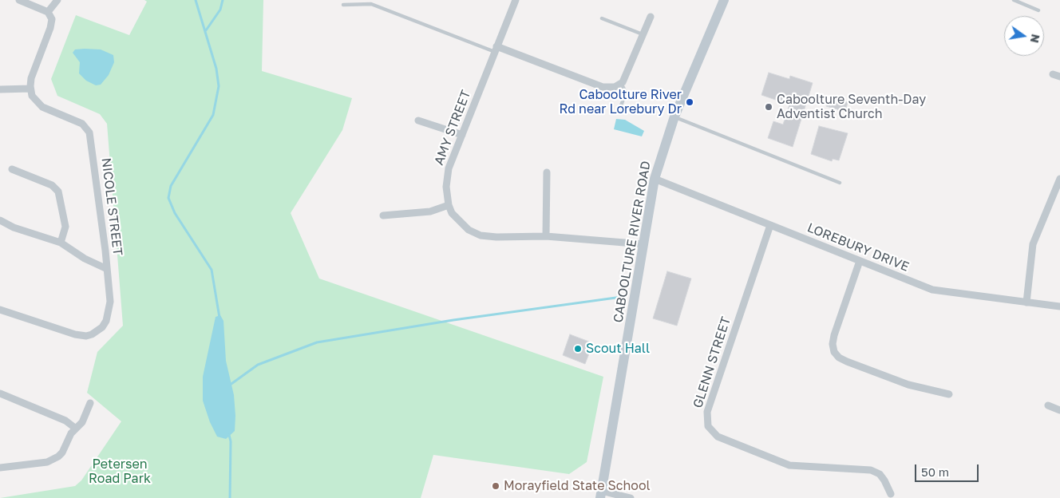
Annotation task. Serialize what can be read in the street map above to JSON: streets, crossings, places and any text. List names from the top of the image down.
{
  "streets": {
    "main road": ["CABOOLTURE RIVER ROAD"],
    "street": [
      "AMY STREET",
      "NICOLE STREET",
      "LOREBURY DRIVE",
      "GLENN STREET"
    ]
  },
  "crossings": [
    ["AMY STREET", "CABOOLTURE RIVER ROAD"],
    ["CABOOLTURE RIVER ROAD", "LOREBURY DRIVE"],
    ["LOREBURY DRIVE", "GLENN STREET"]
  ],
  "parks": ["Petersen Road Park"],
  "places": [
    "Caboolture River Rd near Lorebury Dr",
    "Caboolture Seventh-Day Adventist Church",
    "Scout Hall",
    "Morayfield State School"
  ],
  "scale_bar": "50 m",
  "north": "right"
}
